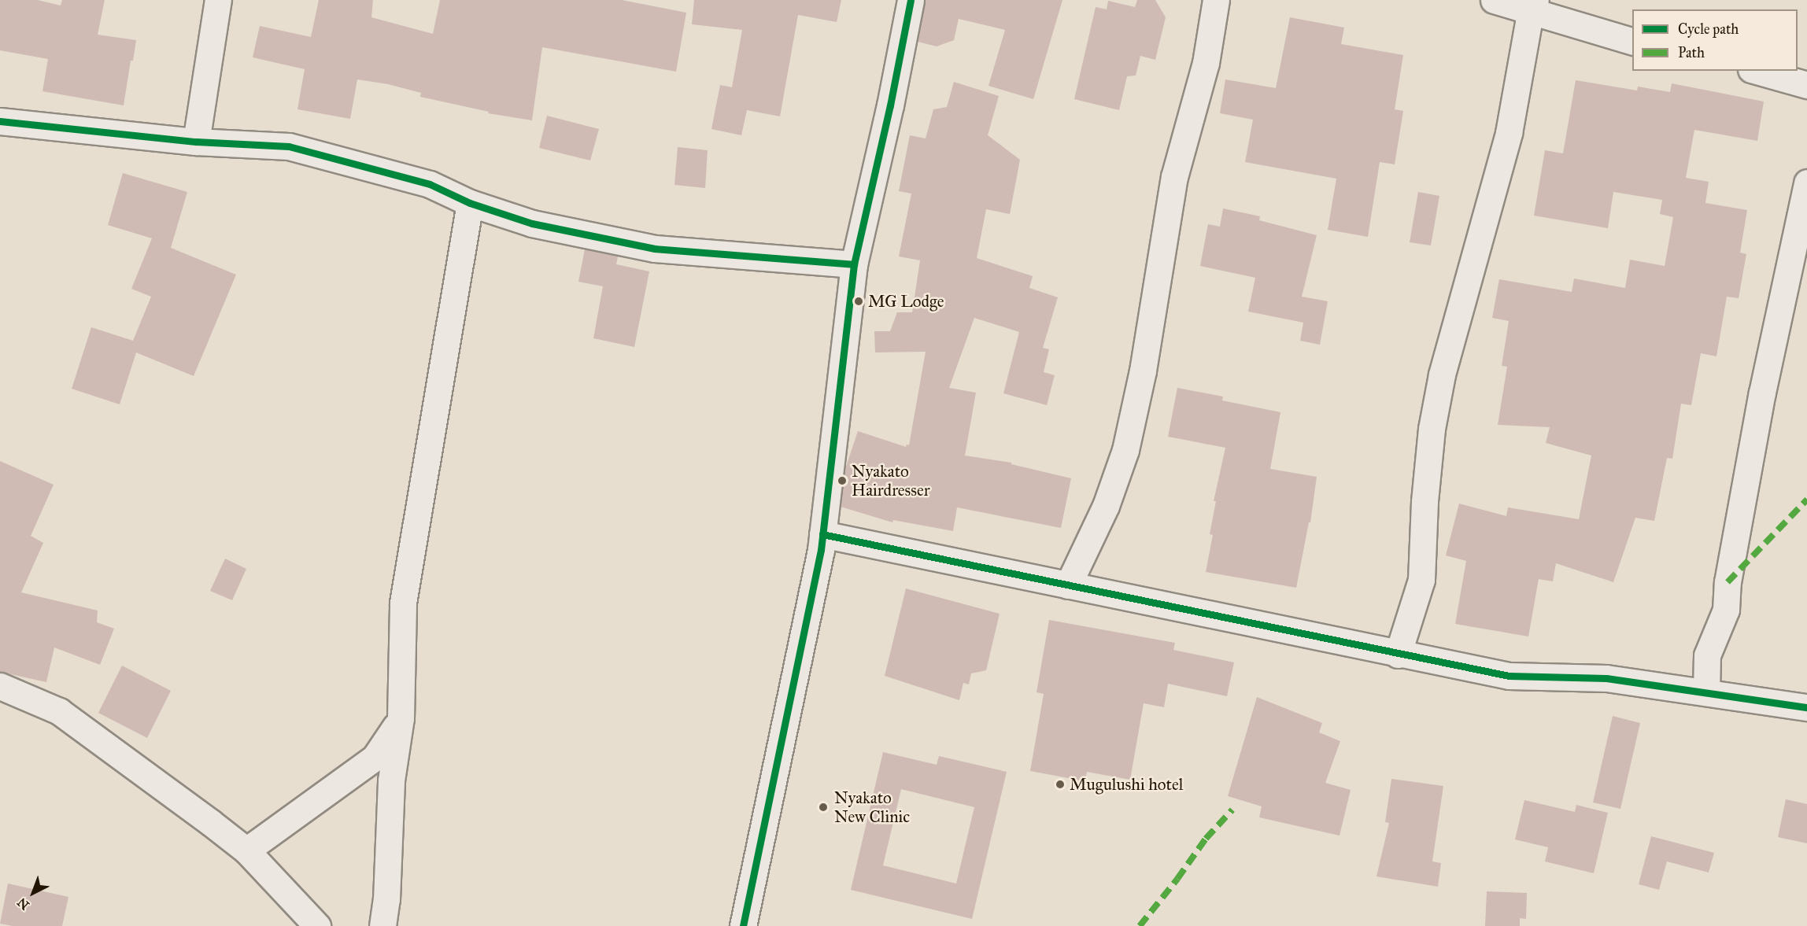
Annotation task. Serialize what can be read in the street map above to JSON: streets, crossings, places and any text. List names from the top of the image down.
{
  "places": [
    "MG Lodge",
    "Nyakato Hairdresser",
    "Mugulushi hotel",
    "Nyakato New Clinic"
  ],
  "legend": ["Cycle path", "Path"],
  "north": "bottom left"
}
